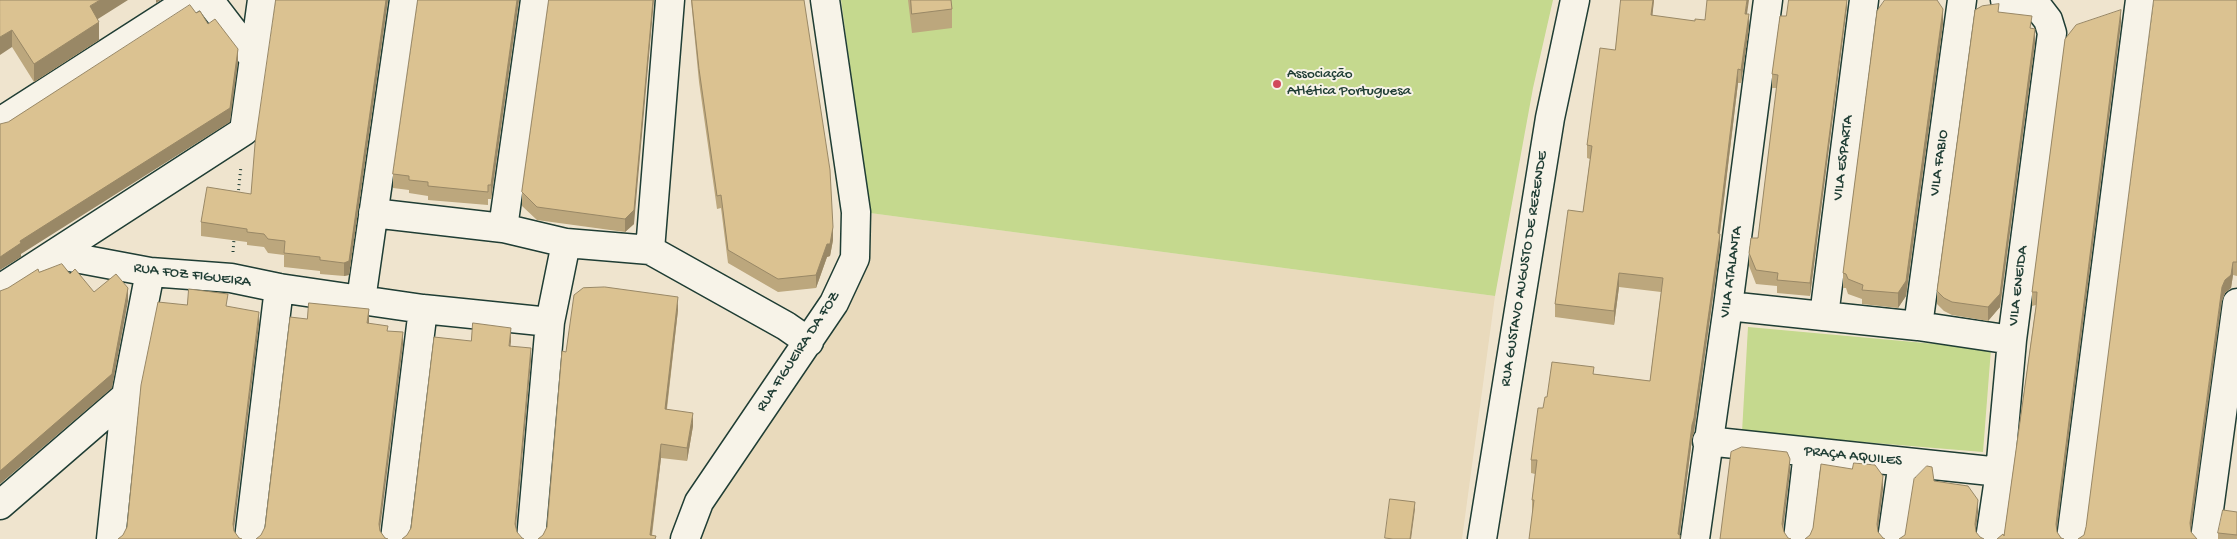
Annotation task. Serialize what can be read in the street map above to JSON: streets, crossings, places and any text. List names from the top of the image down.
{
  "streets": {
    "street": [
      "VILA ESPARTA",
      "VILA FABIO",
      "RUA GUSTAVO AUGUSTO DE REZENDE",
      "VILA ATALANTA",
      "RUA FOZ FIGUEIRA",
      "VILA ENEIDA",
      "RUA FIGUEIRA DA FOZ",
      "PRAÇA AQUILES"
    ]
  },
  "crossings": [
    ["VILA ATALANTA", "PRAÇA AQUILES"],
    ["VILA ENEIDA", "PRAÇA AQUILES"]
  ],
  "places": ["Associação Atlética Portuguesa"]
}
